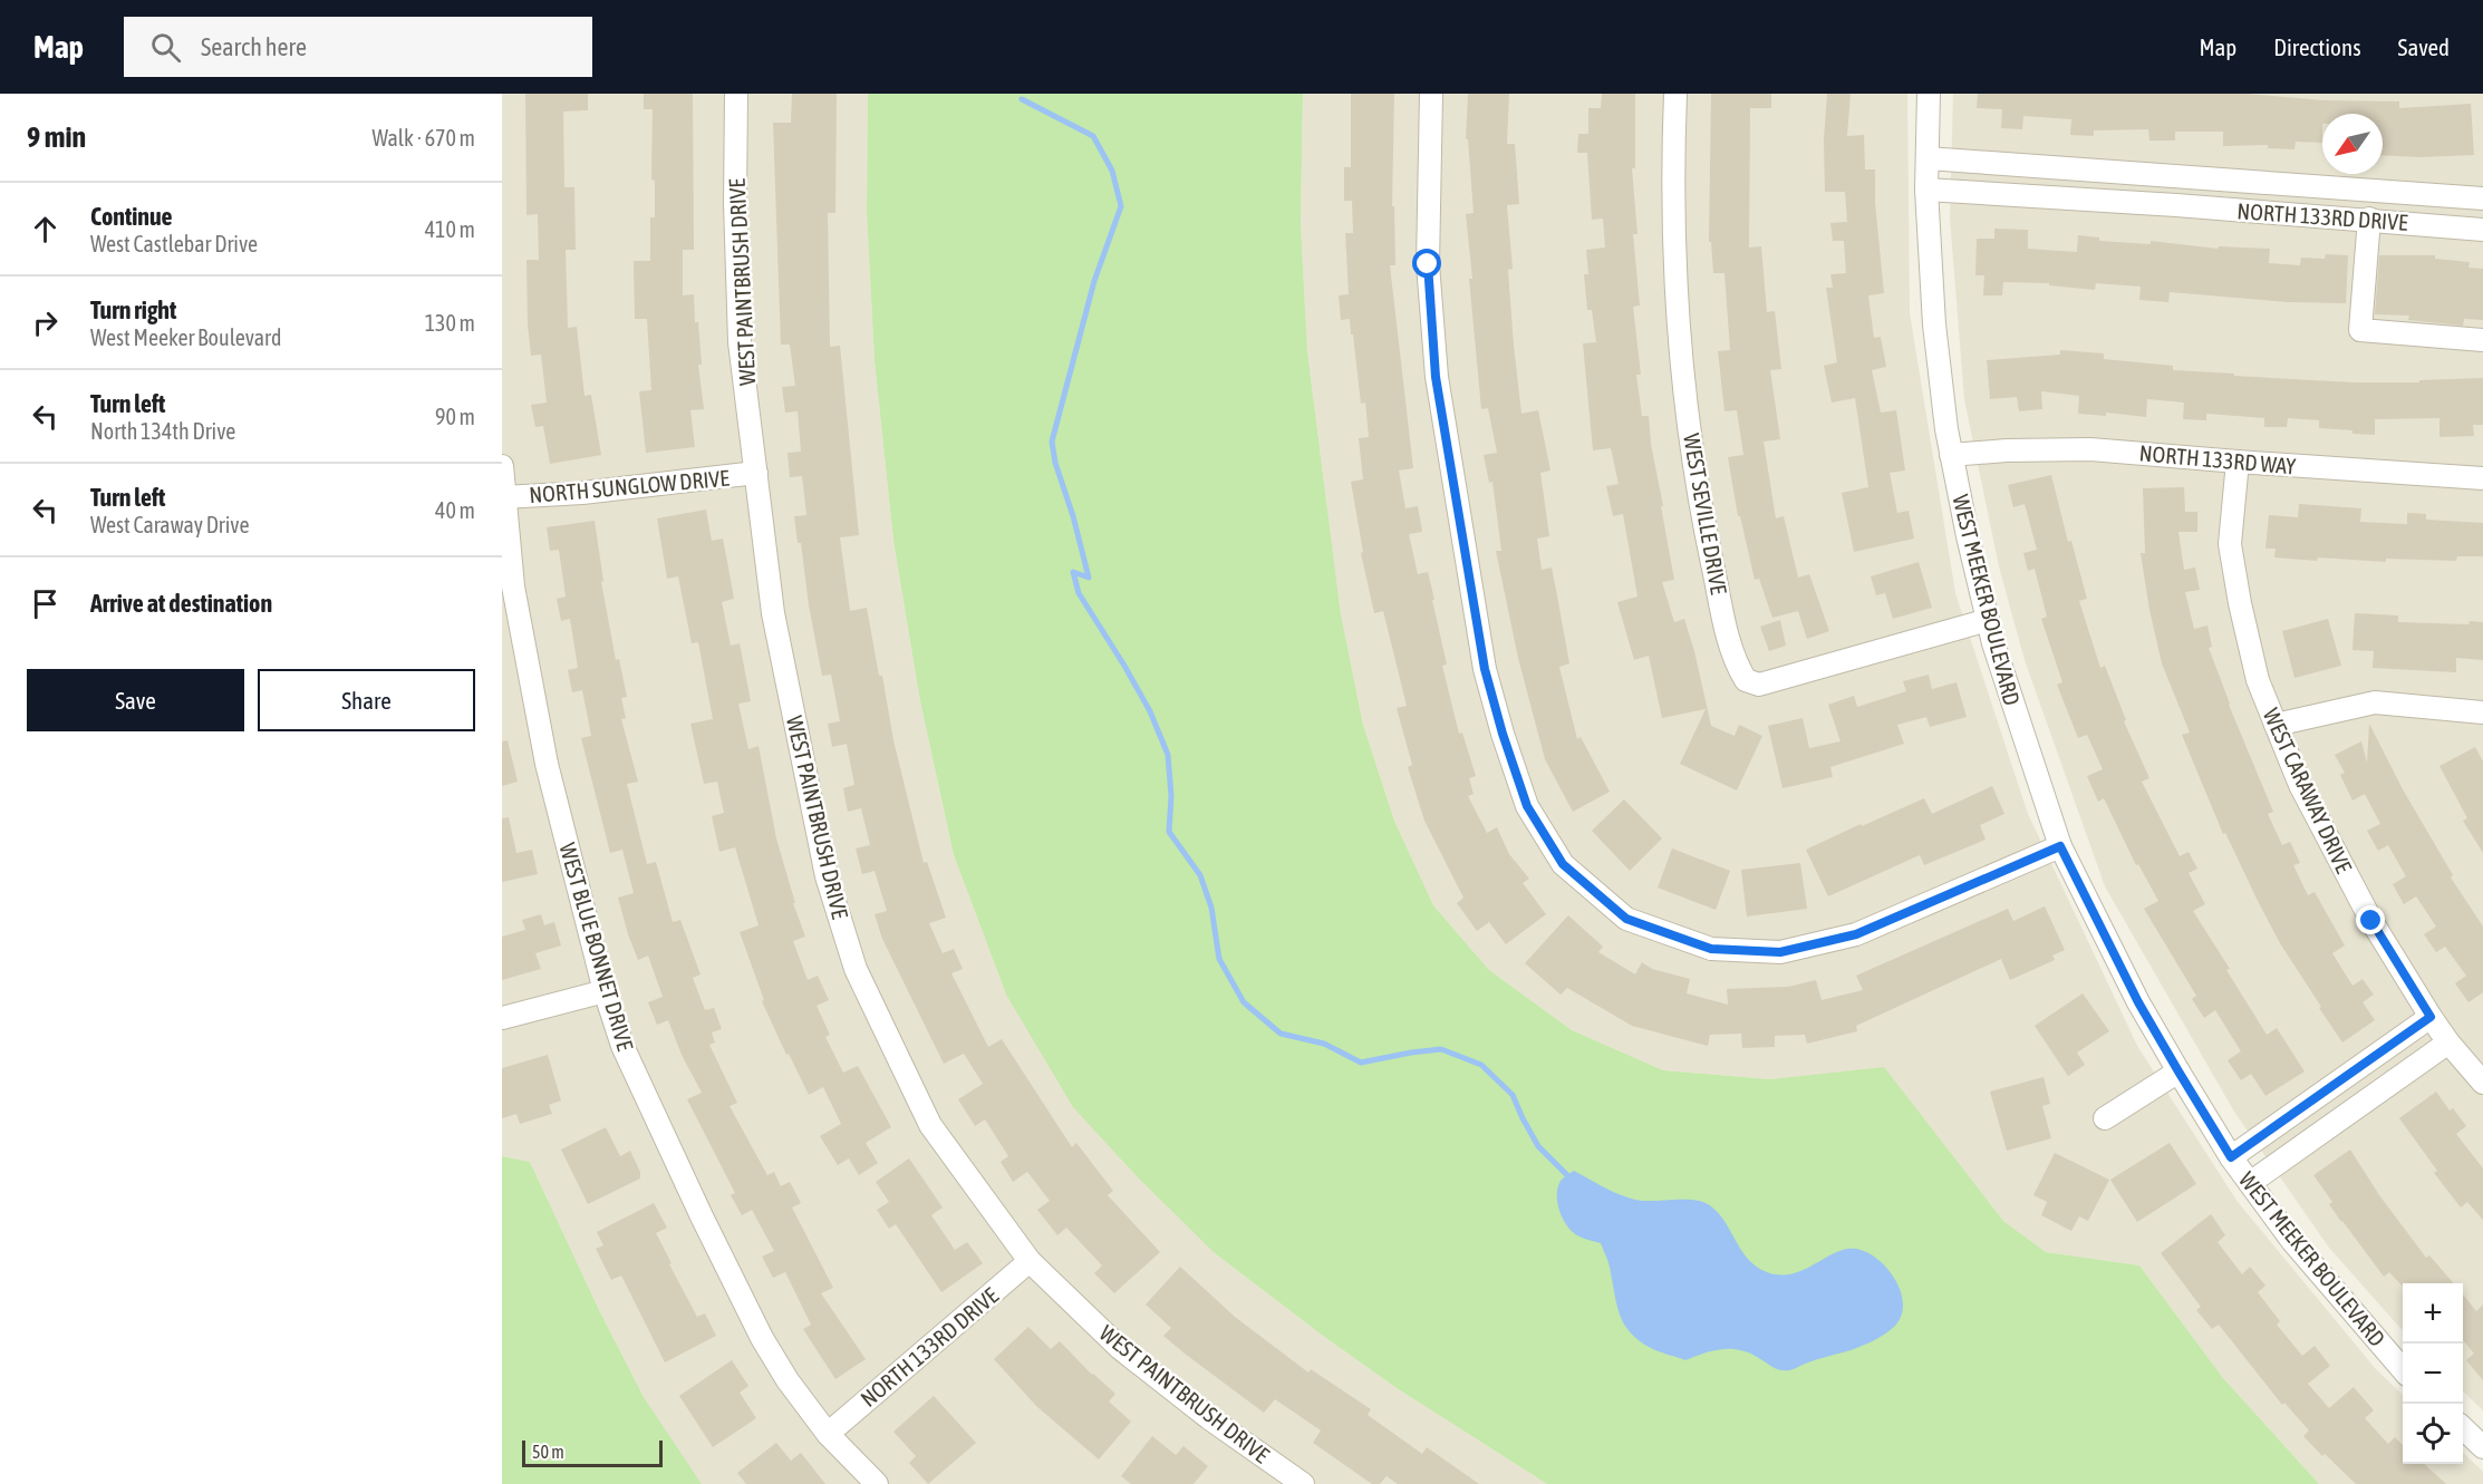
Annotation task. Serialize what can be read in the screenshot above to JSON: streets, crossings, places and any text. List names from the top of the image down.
{
  "streets": {
    "street": [
      "NORTH 133RD DRIVE",
      "WEST PAINTBRUSH DRIVE",
      "NORTH 133RD WAY",
      "NORTH SUNGLOW DRIVE",
      "WEST SEVILLE DRIVE",
      "WEST MEEKER BOULEVARD",
      "WEST CARAWAY DRIVE",
      "WEST BLUE BONNET DRIVE"
    ]
  },
  "crossings": [
    ["NORTH 133RD DRIVE", "WEST PAINTBRUSH DRIVE"],
    ["NORTH 133RD DRIVE", "WEST MEEKER BOULEVARD"],
    ["NORTH 133RD DRIVE", "WEST BLUE BONNET DRIVE"],
    ["WEST PAINTBRUSH DRIVE", "NORTH SUNGLOW DRIVE"],
    ["NORTH 133RD WAY", "WEST MEEKER BOULEVARD"],
    ["NORTH 133RD WAY", "WEST CARAWAY DRIVE"],
    ["NORTH SUNGLOW DRIVE", "WEST BLUE BONNET DRIVE"],
    ["WEST SEVILLE DRIVE", "WEST MEEKER BOULEVARD"]
  ],
  "scale_bar": "50 m",
  "north": "bottom left",
  "page": {
    "header": "Map",
    "search": "Search here",
    "nav": ["Map", "Directions", "Saved"],
    "heading": ["9 min", "Walk · 670 m"],
    "list": [
      ["Continue", "West Castlebar Drive", "410 m"],
      ["Turn right", "West Meeker Boulevard", "130 m"],
      ["Turn left", "North 134th Drive", "90 m"],
      ["Turn left", "West Caraway Drive", "40 m"],
      "Arrive at destination"
    ],
    "buttons": ["Save", "Share"],
    "map_buttons": ["+", "−"],
    "scale": "50 m"
  }
}
